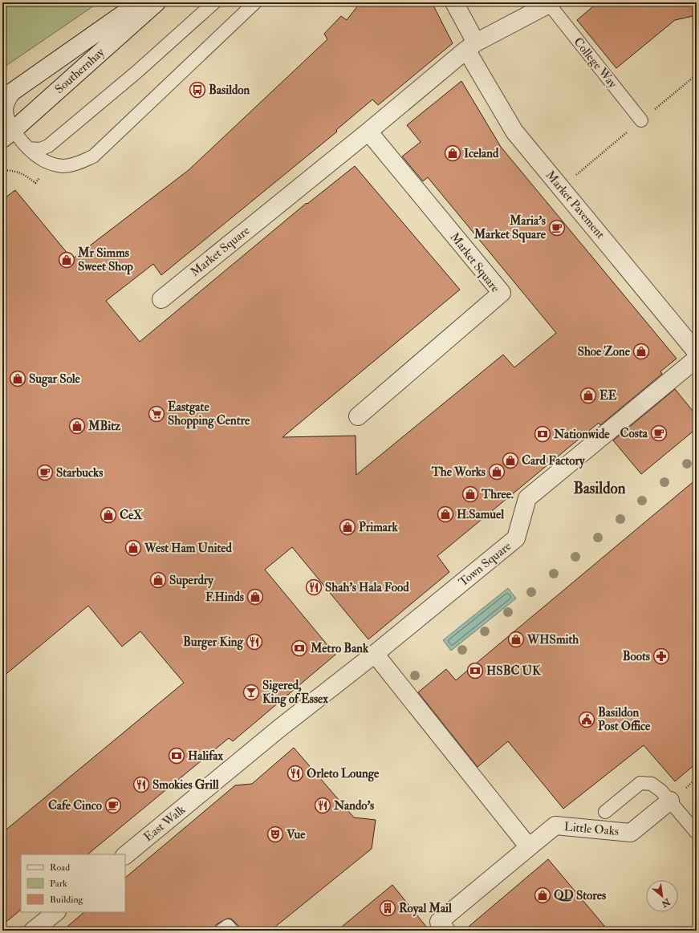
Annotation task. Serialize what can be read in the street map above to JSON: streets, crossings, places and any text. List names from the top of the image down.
{
  "streets": {
    "street": [
      "Southernhay",
      "Market Pavement",
      "Market Square",
      "Town Square",
      "East Walk",
      "Little Oaks"
    ],
    "lane": ["College Way"]
  },
  "crossings": [
    ["College Way", "Market Square"],
    ["Market Pavement", "Market Square"],
    ["Town Square", "East Walk"]
  ],
  "districts": ["Basildon"],
  "places": {
    "bus stop": ["Basildon"],
    "shop": [
      "Iceland",
      "Mr Simms Sweet Shop",
      "Shoe Zone",
      "Sugar Sole",
      "EE",
      "MBitz",
      "Card Factory",
      "The Works",
      "Three.",
      "H.Samuel",
      "CeX",
      "Primark",
      "West Ham United",
      "Superdry",
      "F.Hinds",
      "WHSmith",
      "QD Stores"
    ],
    "cafe": [
      "Maria's Market Square",
      "Costa",
      "Starbucks",
      "Cafe Cinco"
    ],
    "supermarket": ["Eastgate Shopping Centre"],
    "bank": [
      "Nationwide",
      "Metro Bank",
      "HSBC UK",
      "Halifax"
    ],
    "restaurant": [
      "Shah's Hala Food",
      "Burger King",
      "Orleto Lounge",
      "Smokies Grill",
      "Nando's"
    ],
    "pharmacy": ["Boots"],
    "bar": ["Sigered, King of Essex"],
    "public building": ["Basildon Post Office"],
    "theatre": ["Vue"],
    "building": ["Royal Mail"]
  },
  "legend": ["Road", "Park", "Building"],
  "north": "bottom right"
}
